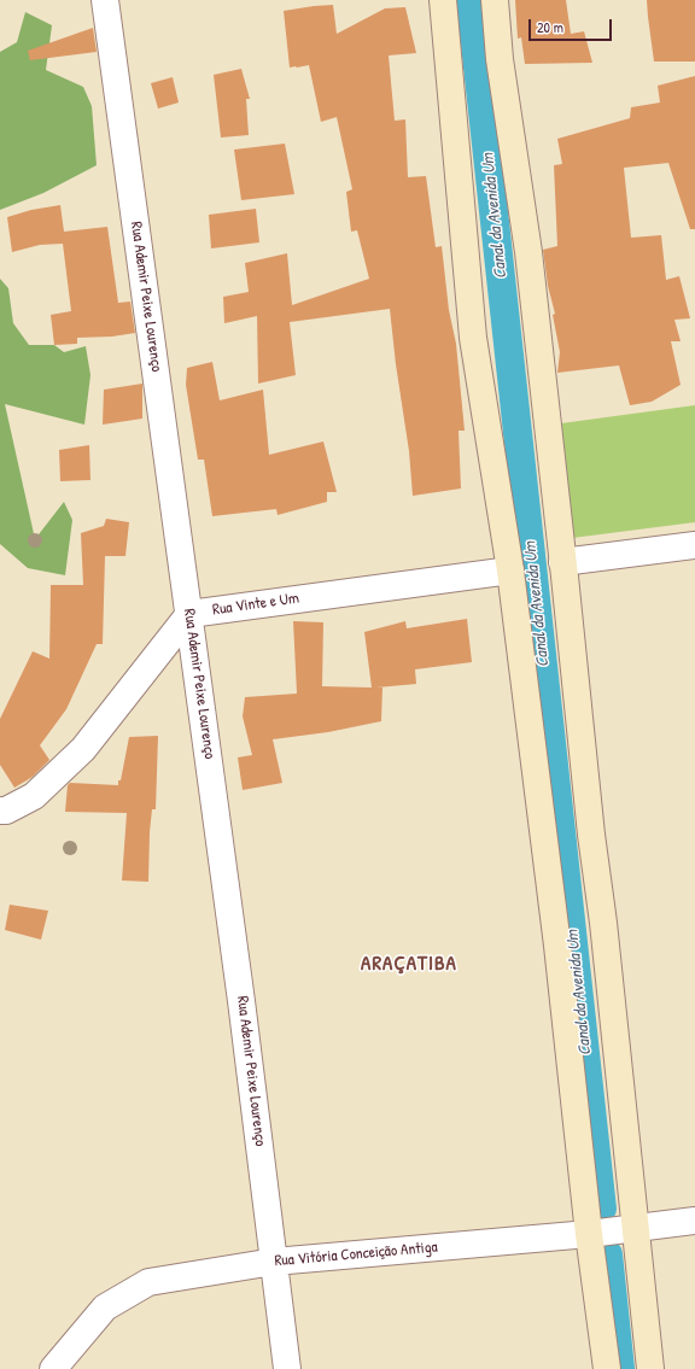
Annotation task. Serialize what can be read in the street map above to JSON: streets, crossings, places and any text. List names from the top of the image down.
{
  "streets": {
    "street": ["Rua Ademir Peixe Lourenço", "Rua Vinte e Um", "Rua Vitória Conceição Antiga"]
  },
  "crossings": [
    ["Rua Ademir Peixe Lourenço", "Rua Vinte e Um"],
    ["Rua Ademir Peixe Lourenço", "Rua Vitória Conceição Antiga"]
  ],
  "districts": ["ARAÇATIBA"],
  "water": ["Canal da Avenida Um"],
  "scale_bar": "20 m"
}
